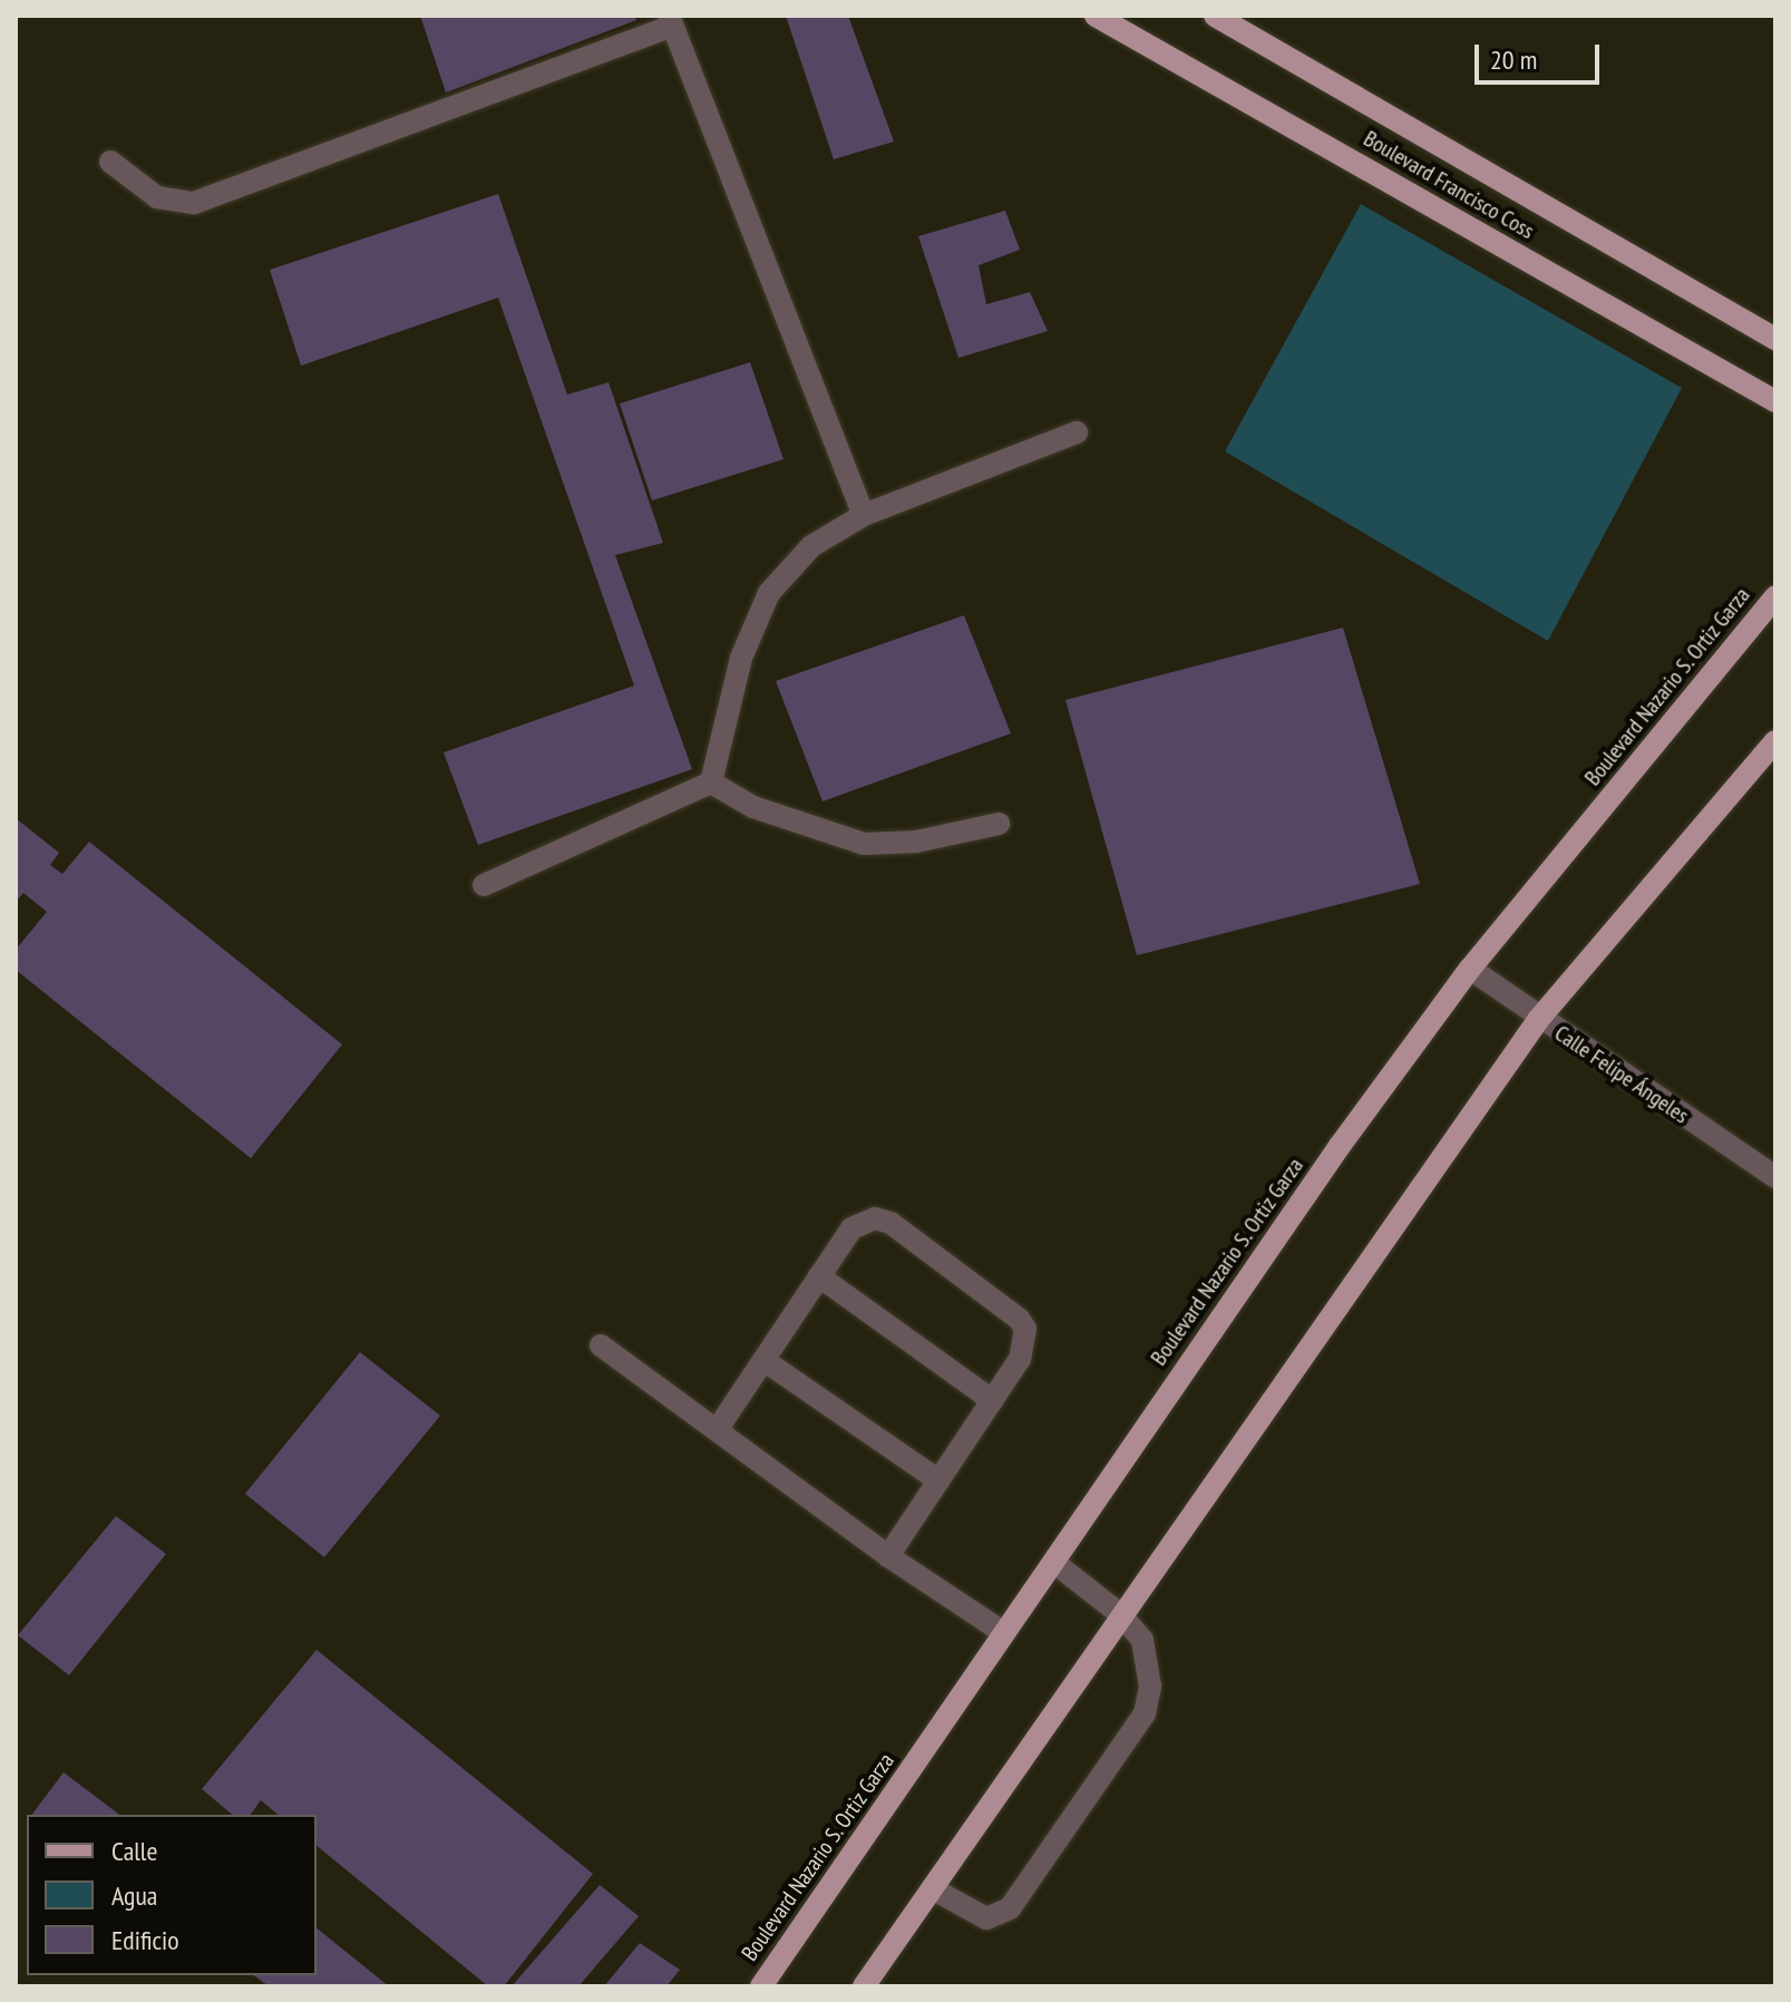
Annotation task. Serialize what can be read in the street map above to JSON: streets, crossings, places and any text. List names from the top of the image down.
{
  "streets": {
    "main road": ["Boulevard Francisco Coss", "Boulevard Nazario S. Ortiz Garza"],
    "street": ["Calle Felipe Ángeles"]
  },
  "crossings": [
    ["Boulevard Nazario S. Ortiz Garza", "Calle Felipe Ángeles"]
  ],
  "legend": ["Calle", "Agua", "Edificio"],
  "scale_bar": "20 m"
}
